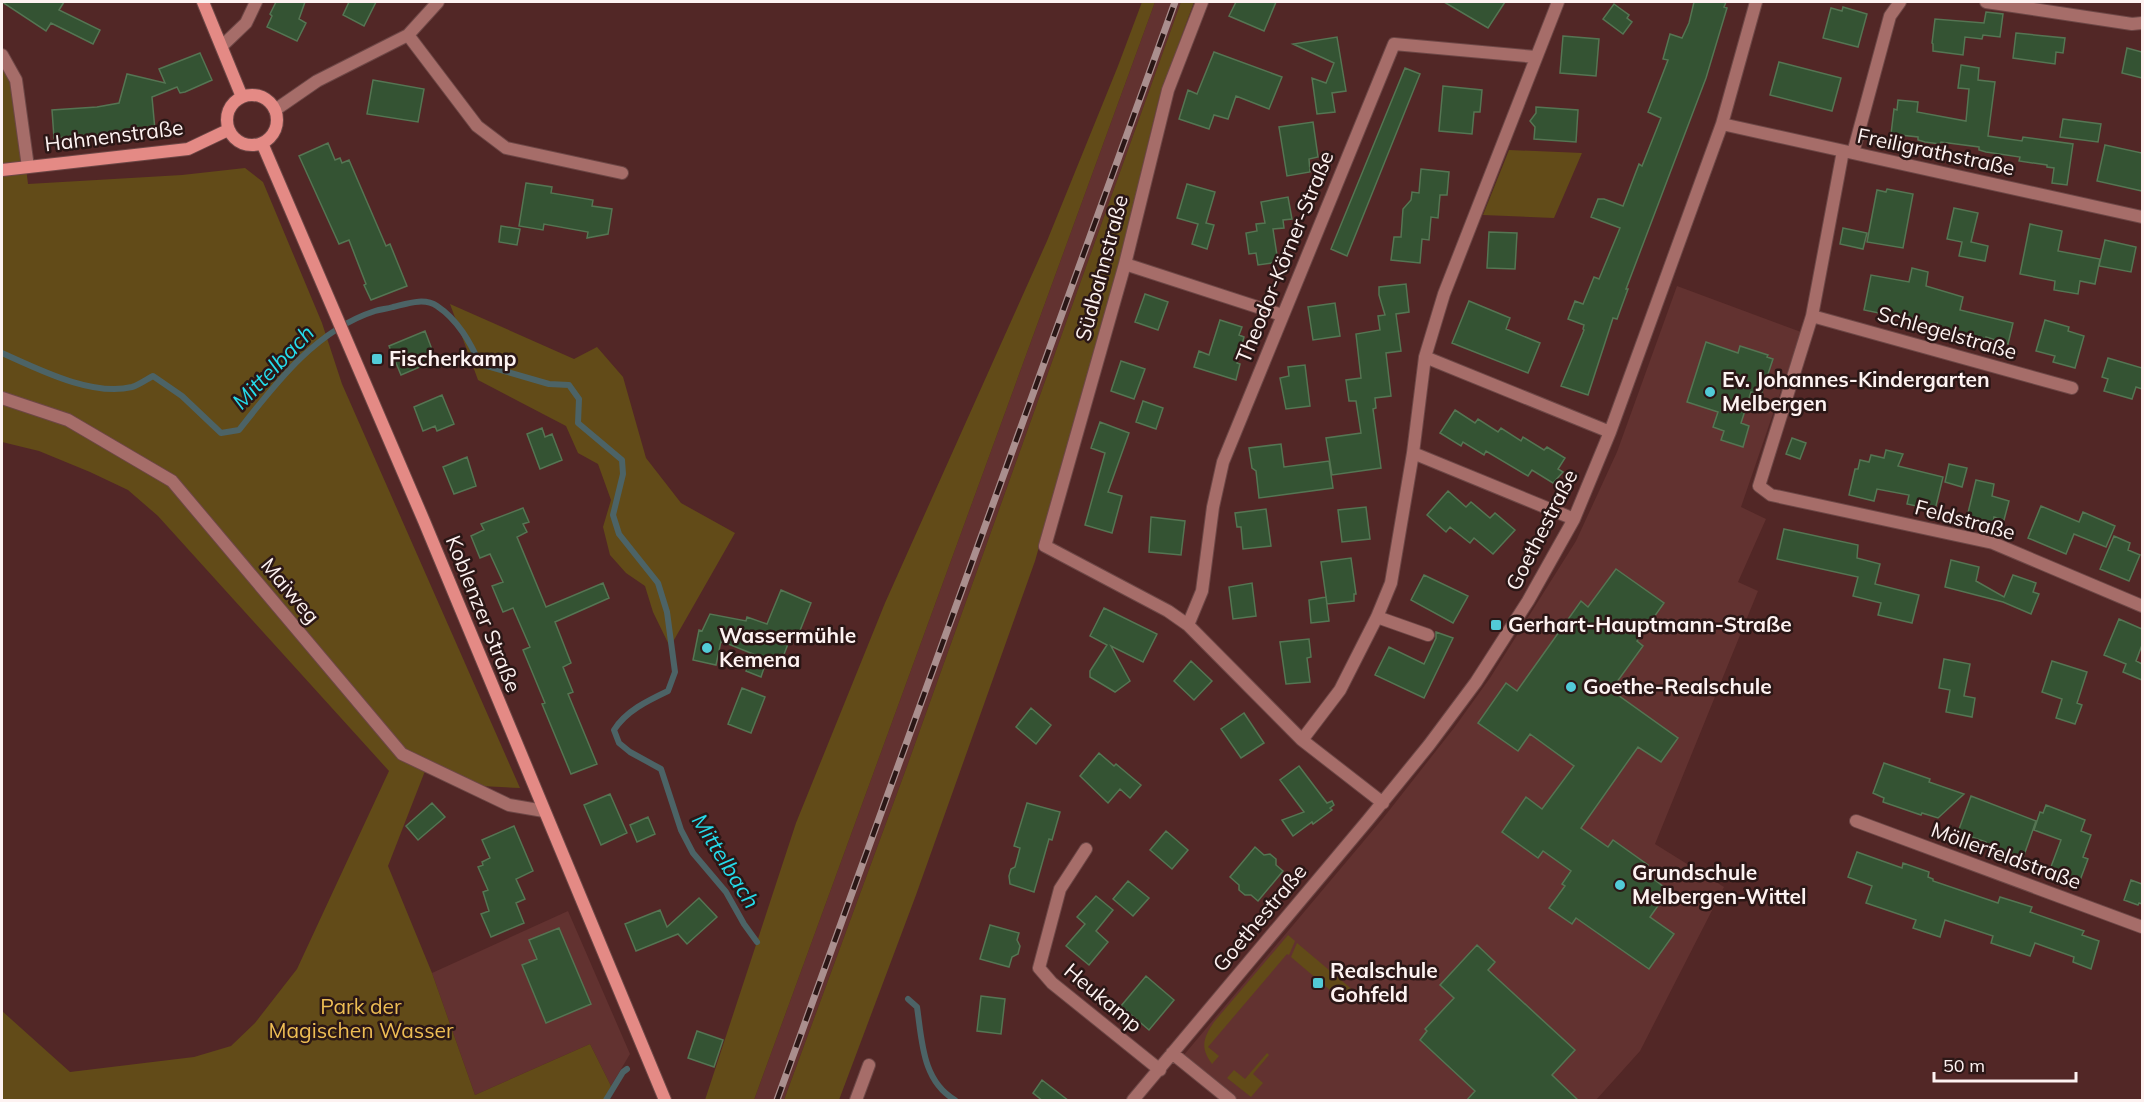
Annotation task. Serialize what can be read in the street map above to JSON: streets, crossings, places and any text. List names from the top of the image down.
{
  "streets": {
    "street": [
      "Hahnenstraße",
      "Freiligrathstraße",
      "Theodor-Körner-Straße",
      "Südbahnstraße",
      "Schlegelstraße",
      "Feldstraße",
      "Goethestraße",
      "Maiweg",
      "Koblenzer Straße",
      "Möllerfeldstraße",
      "Heukamp"
    ]
  },
  "crossings": [
    ["Hahnenstraße", "Koblenzer Straße"],
    ["Freiligrathstraße", "Goethestraße"],
    ["Theodor-Körner-Straße", "Südbahnstraße"],
    ["Schlegelstraße", "Feldstraße"],
    ["Goethestraße", "Heukamp"],
    ["Maiweg", "Koblenzer Straße"]
  ],
  "water": ["Mittelbach"],
  "parks": ["Park der Magischen Wasser"],
  "places": {
    "transit": ["Fischerkamp", "Gerhart-Hauptmann-Straße", "Realschule Gohfeld"],
    "other": [
      "Ev. Johannes-Kindergarten Melbergen",
      "Wassermühle Kemena",
      "Goethe-Realschule",
      "Grundschule Melbergen-Wittel"
    ]
  },
  "scale_bar": "50 m"
}
